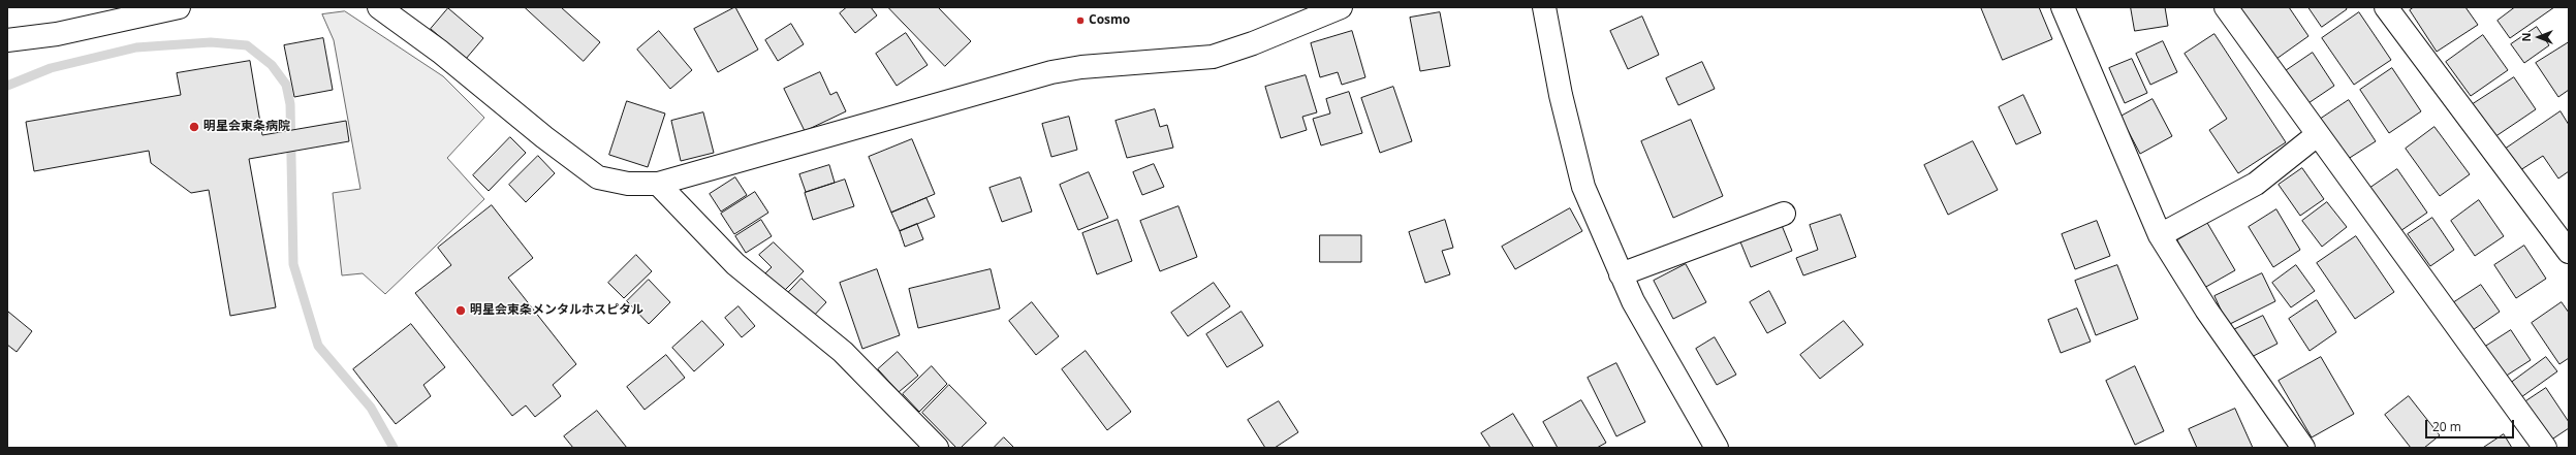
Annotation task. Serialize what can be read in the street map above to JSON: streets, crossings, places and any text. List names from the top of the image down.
{
  "places": ["Cosmo", "明星会東条病院", "明星会東条メンタルホスピタル"],
  "scale_bar": "20 m",
  "north": "left"
}
